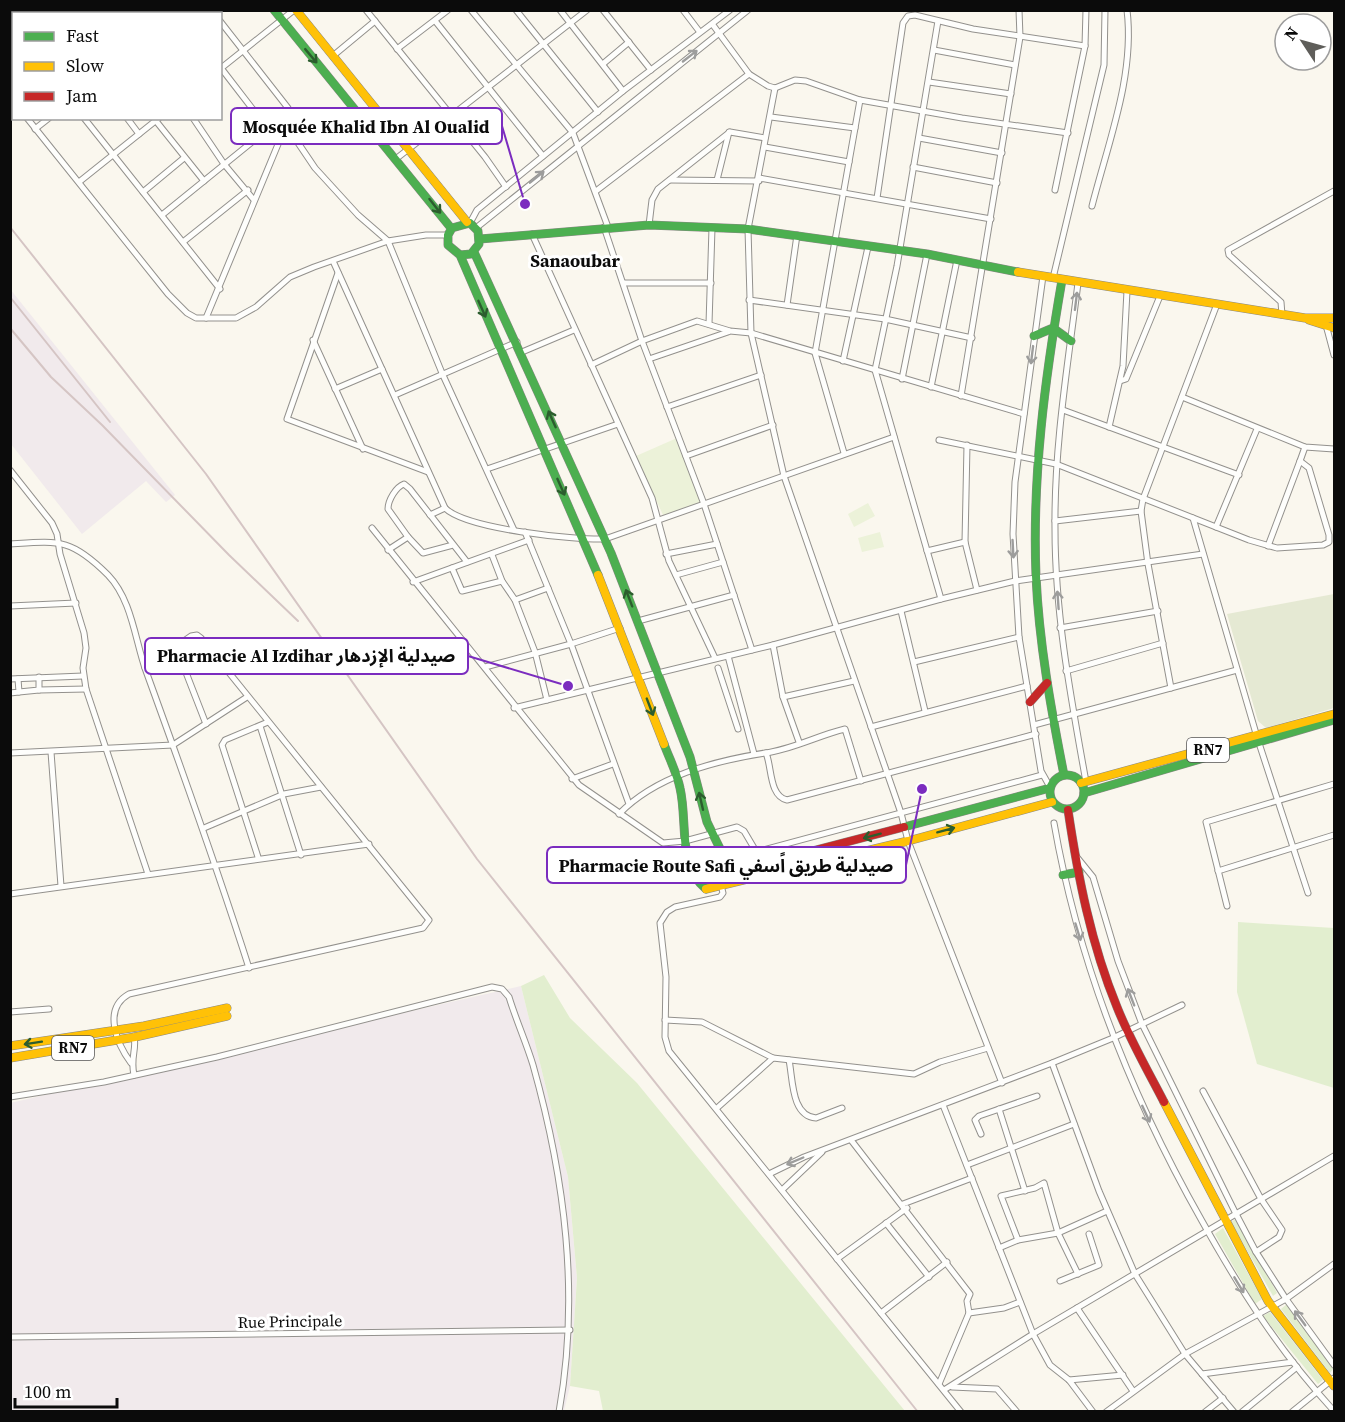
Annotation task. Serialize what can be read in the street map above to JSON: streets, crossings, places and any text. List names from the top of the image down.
{
  "streets": {
    "main road": ["RN7"],
    "street": ["Rue Principale"]
  },
  "districts": ["Sanaoubar"],
  "places": ["Mosquée Khalid Ibn Al Oualid", "Pharmacie Al Izdihar صيدلية الإزدهار", "Pharmacie Route Safi صيدلية طريق اًسفي"],
  "legend": ["Fast", "Slow", "Jam"],
  "scale_bar": "100 m",
  "north": "top left"
}
